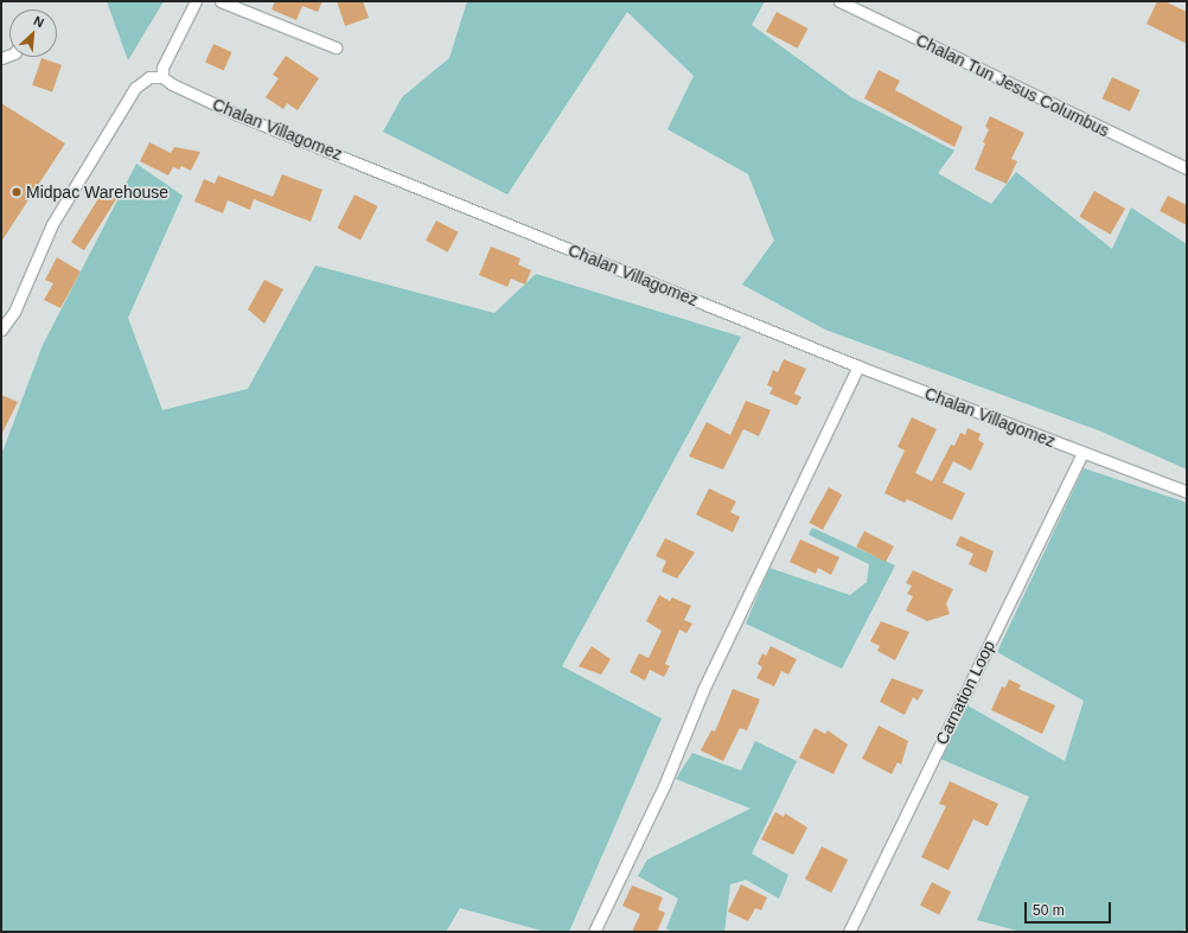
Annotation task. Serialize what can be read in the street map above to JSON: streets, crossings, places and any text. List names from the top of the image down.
{
  "streets": {
    "street": ["Chalan Tun Jesus Columbus", "Chalan Villagomez", "Carnation Loop"]
  },
  "crossings": [
    ["Chalan Villagomez", "Carnation Loop"]
  ],
  "places": ["Midpac Warehouse"],
  "scale_bar": "50 m",
  "north": "top right"
}
